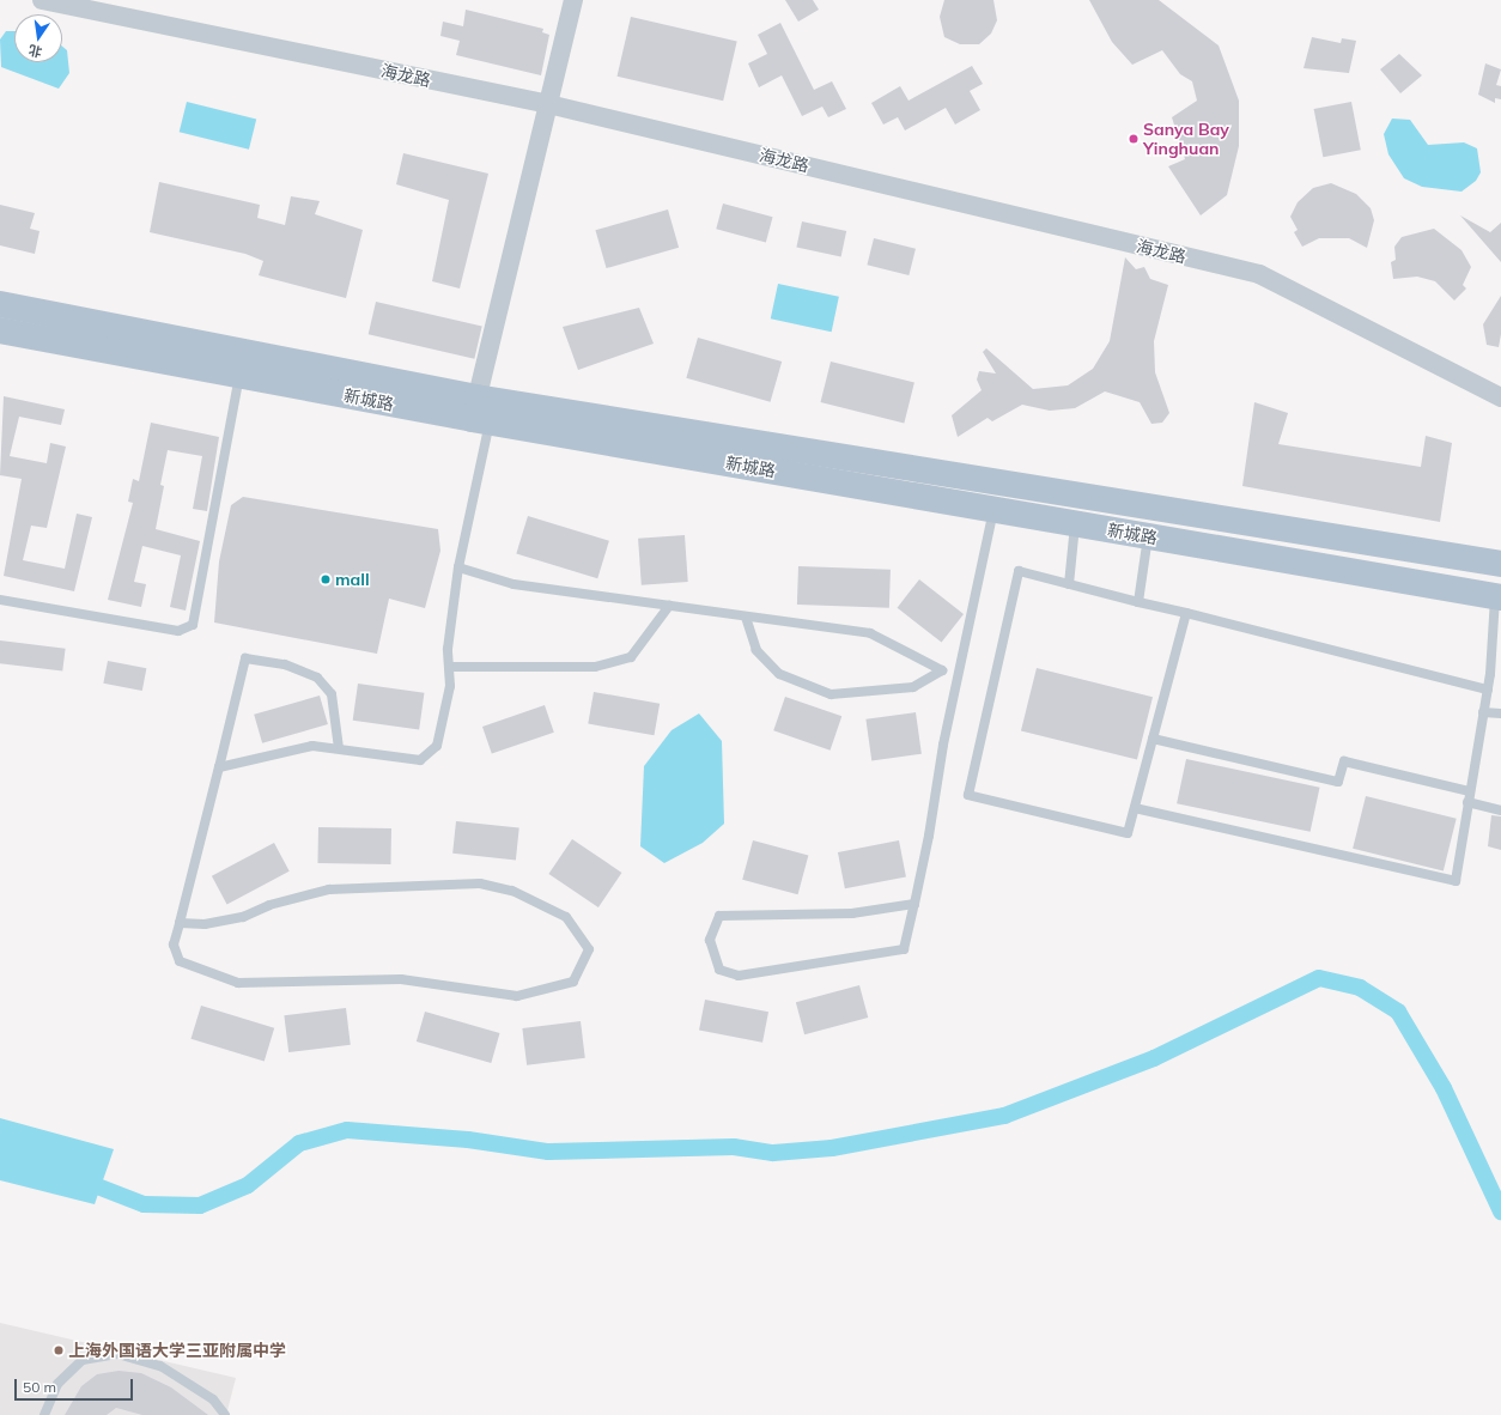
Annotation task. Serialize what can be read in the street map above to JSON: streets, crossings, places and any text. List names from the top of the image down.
{
  "streets": {
    "main road": ["新城路"],
    "street": ["海龙路"]
  },
  "places": ["Sanya Bay Yinghuan", "mall", "上海外国语大学三亚附属中学"],
  "scale_bar": "50 m",
  "north": "bottom"
}
